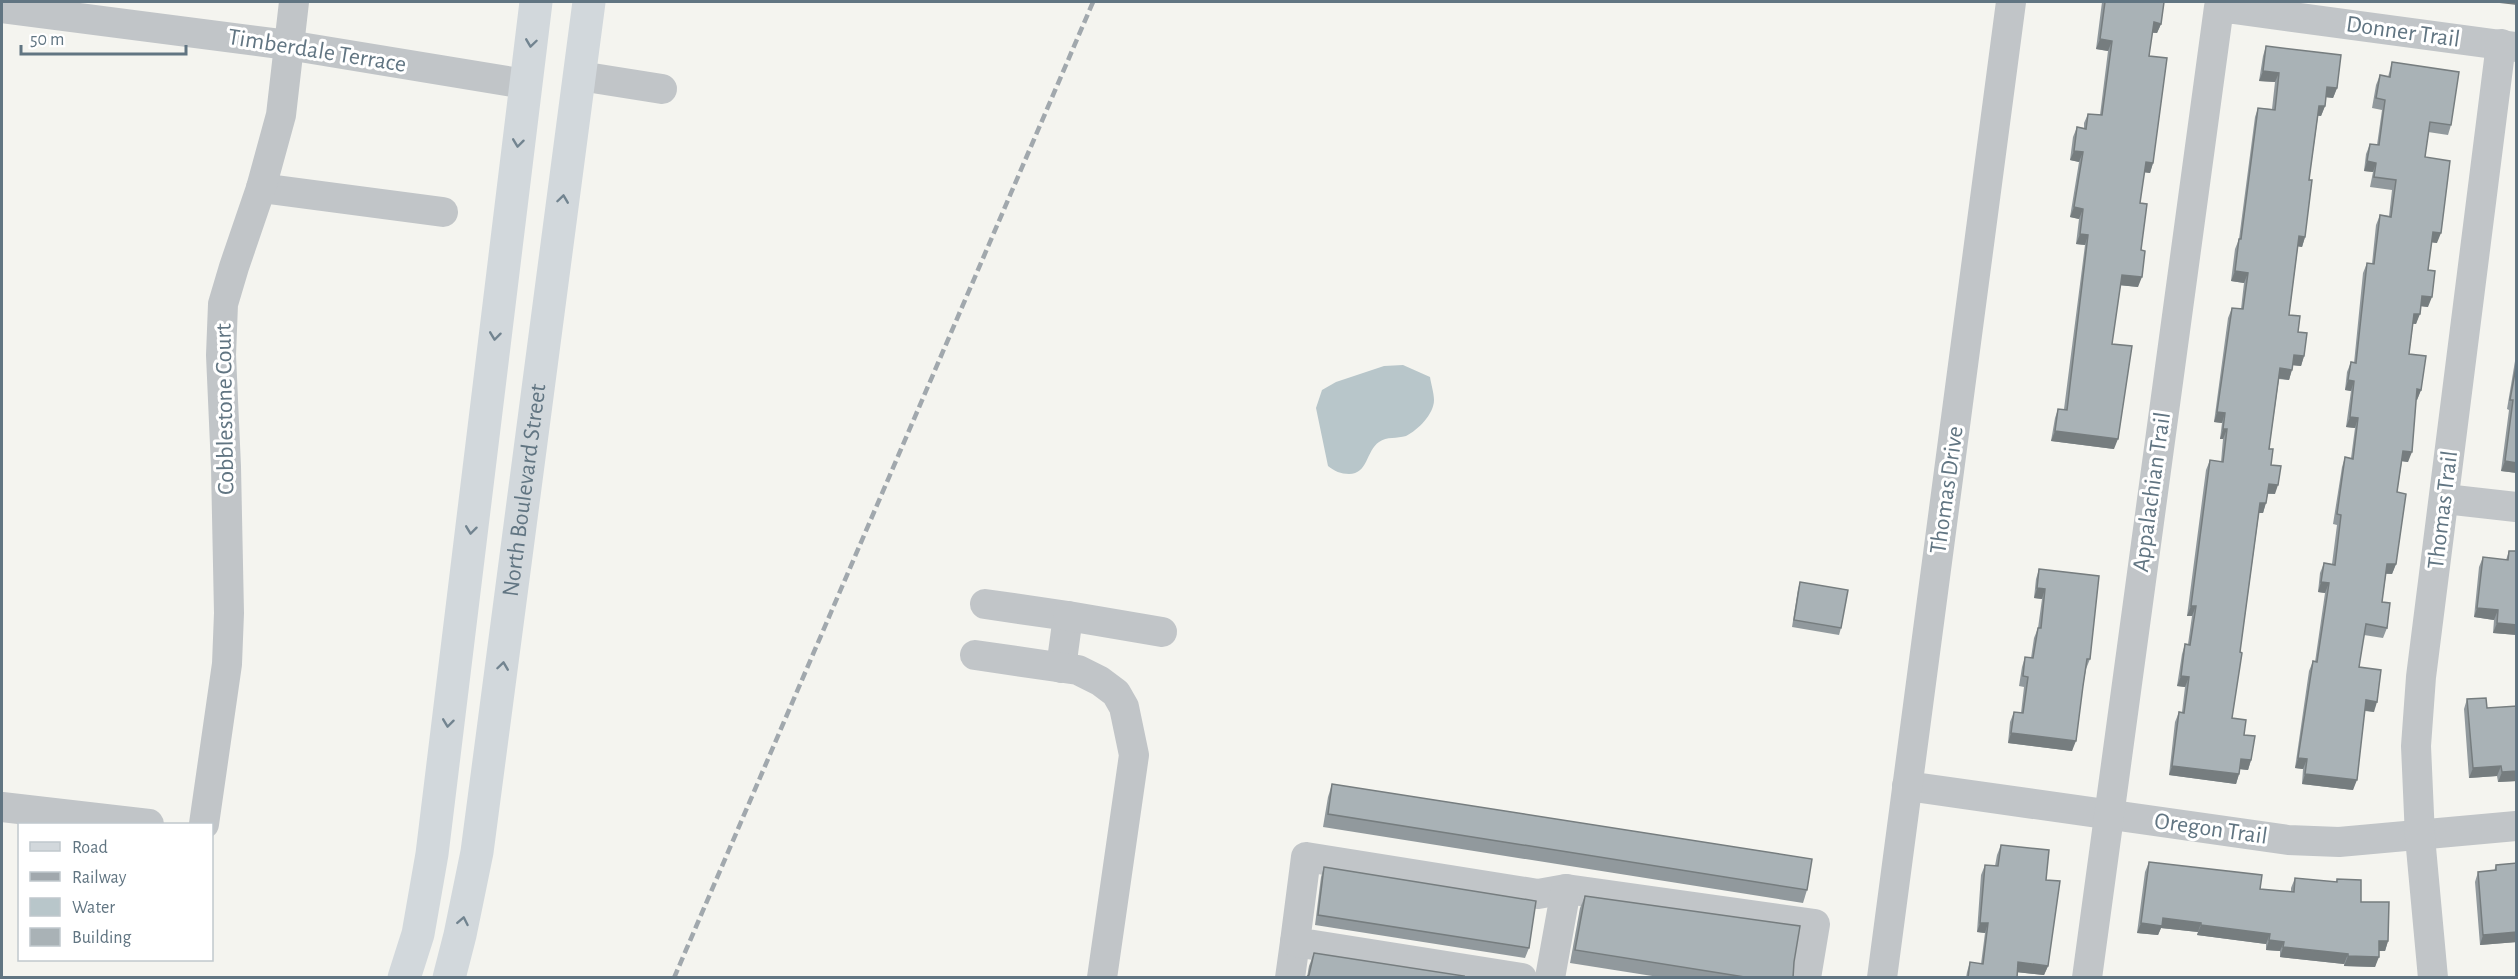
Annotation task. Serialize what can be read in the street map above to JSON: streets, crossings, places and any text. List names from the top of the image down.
{
  "streets": {
    "main road": ["North Boulevard Street"],
    "street": [
      "Donner Trail",
      "Timberdale Terrace",
      "Cobblestone Court",
      "Thomas Drive",
      "Appalachian Trail",
      "Thomas Trail",
      "Oregon Trail"
    ]
  },
  "crossings": [
    ["Donner Trail", "Appalachian Trail"],
    ["Donner Trail", "Thomas Trail"],
    ["Timberdale Terrace", "Cobblestone Court"],
    ["Timberdale Terrace", "North Boulevard Street"],
    ["Thomas Drive", "Oregon Trail"],
    ["Appalachian Trail", "Oregon Trail"],
    ["Thomas Trail", "Oregon Trail"]
  ],
  "legend": [
    "Road",
    "Railway",
    "Water",
    "Building"
  ],
  "scale_bar": "50 m"
}
